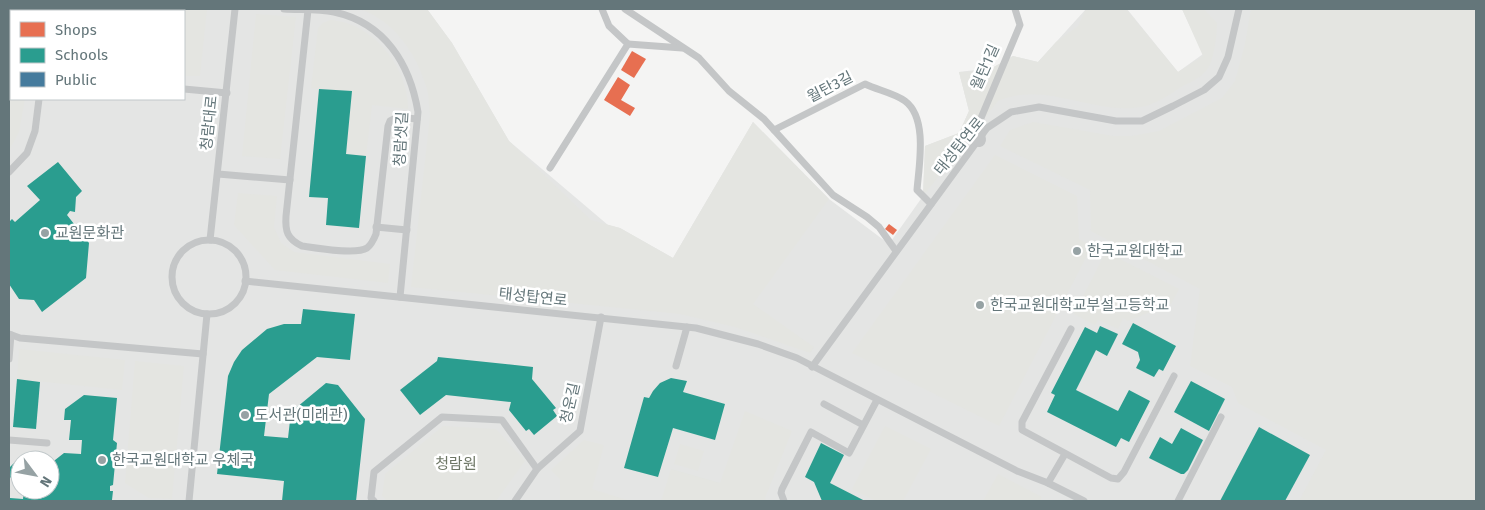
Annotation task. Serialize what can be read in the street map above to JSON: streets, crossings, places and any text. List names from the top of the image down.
{
  "streets": {
    "lane": [
      "월탄1길",
      "월탄3길",
      "청람대로",
      "청람샛길",
      "태성탑연로",
      "청운길"
    ]
  },
  "crossings": [
    ["월탄1길", "태성탑연로"],
    ["월탄3길", "태성탑연로"],
    ["청람대로", "태성탑연로"],
    ["청람샛길", "태성탑연로"],
    ["태성탑연로", "청운길"]
  ],
  "parks": ["청람원"],
  "places": [
    "교원문화관",
    "한국교원대학교",
    "한국교원대학교부설고등학교",
    "도서관(미래관)",
    "한국교원대학교 우체국"
  ],
  "legend": ["Shops", "Schools", "Public"],
  "north": "bottom right"
}
